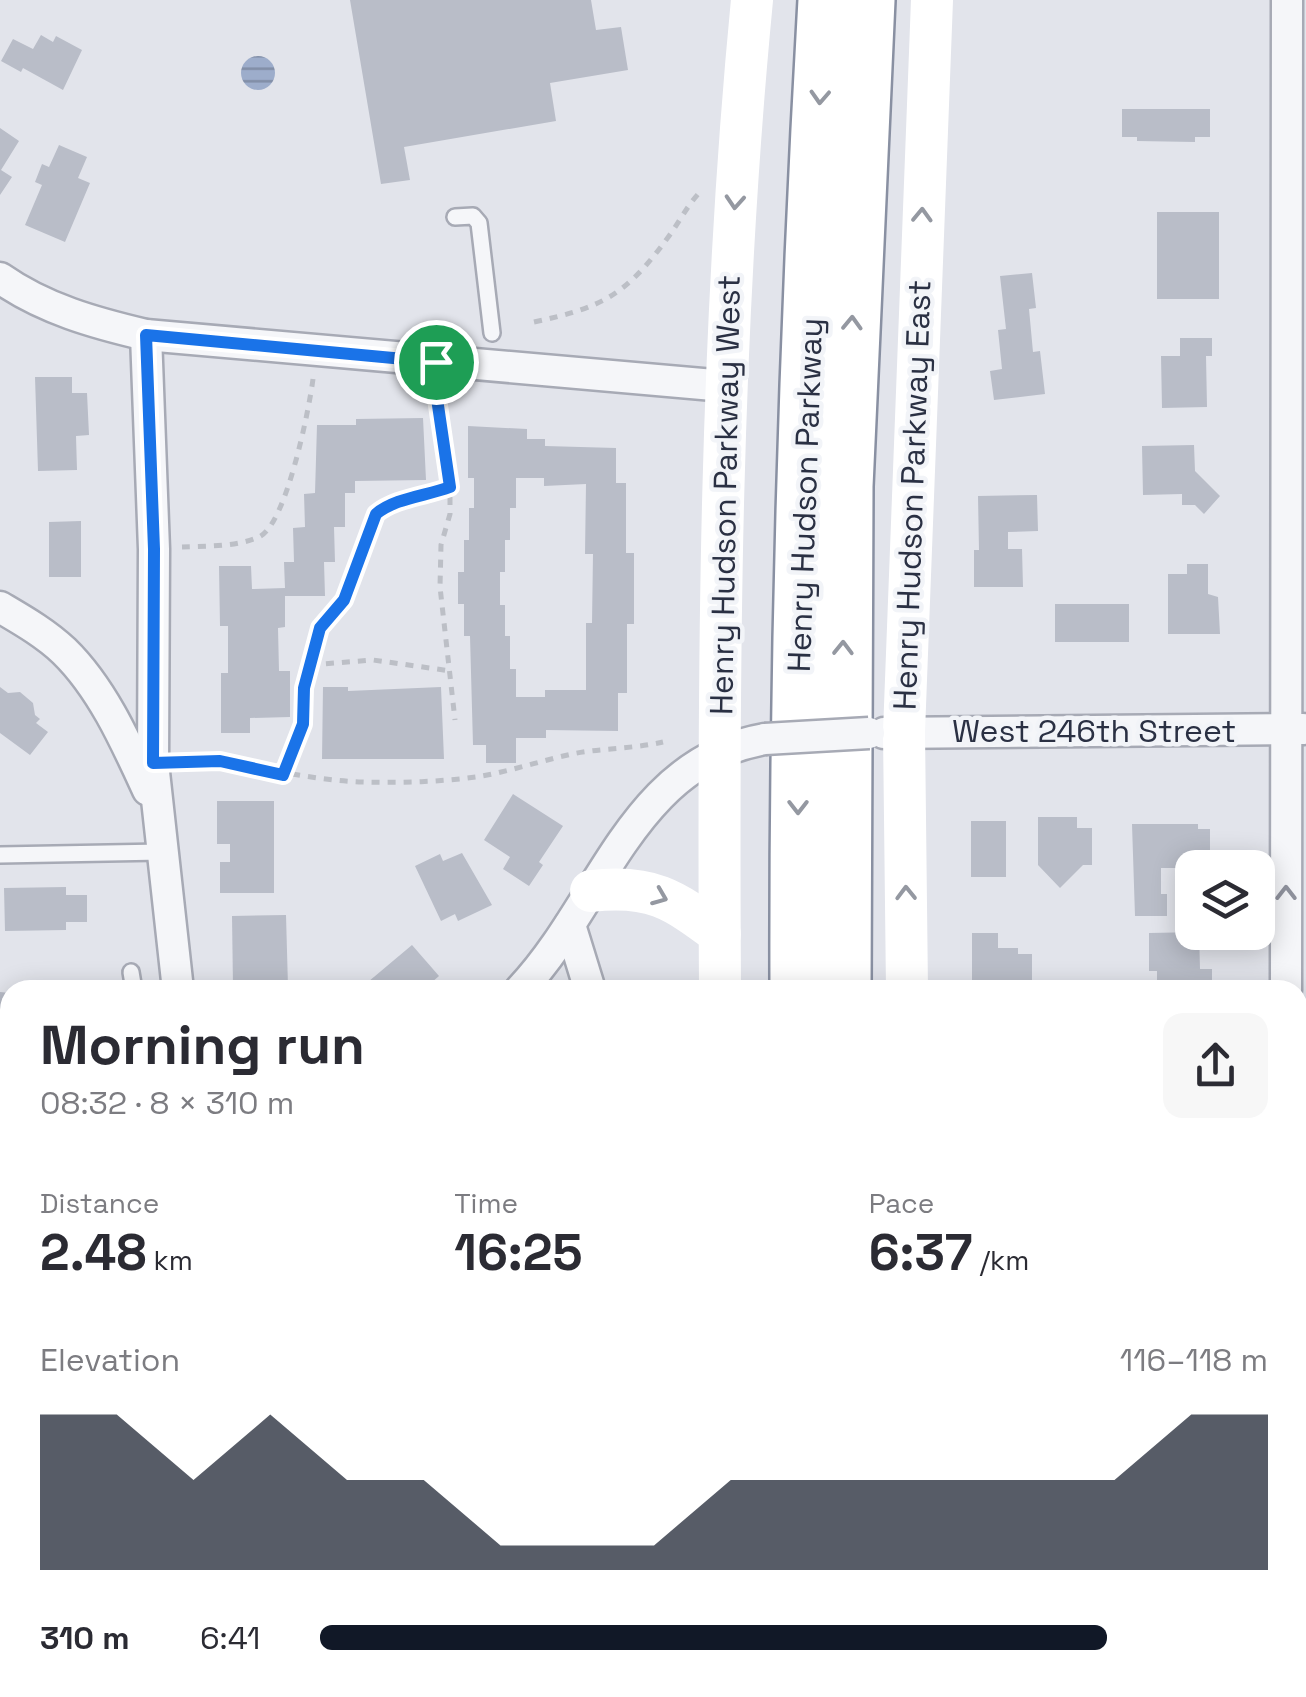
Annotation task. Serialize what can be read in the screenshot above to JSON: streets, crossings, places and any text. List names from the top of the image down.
{
  "streets": {
    "highway": ["Henry Hudson Parkway"],
    "main road": ["Henry Hudson Parkway West", "Henry Hudson Parkway East"],
    "street": ["West 246th Street"]
  },
  "crossings": [
    ["Henry Hudson Parkway West", "West 246th Street"],
    ["Henry Hudson Parkway East", "West 246th Street"]
  ],
  "one_way": ["Henry Hudson Parkway West", "Henry Hudson Parkway East"],
  "page": {
    "heading": ["Morning run", "08:32 · 8 × 310 m"],
    "stats": [
      ["Distance", "2.48 km"],
      ["Time", "16:25"],
      ["Pace", "6:37 /km"]
    ],
    "chart": ["Elevation", "116–118 m"],
    "list": [
      {
        "name": "310 m",
        "note": "6:41"
      }
    ]
  }
}
